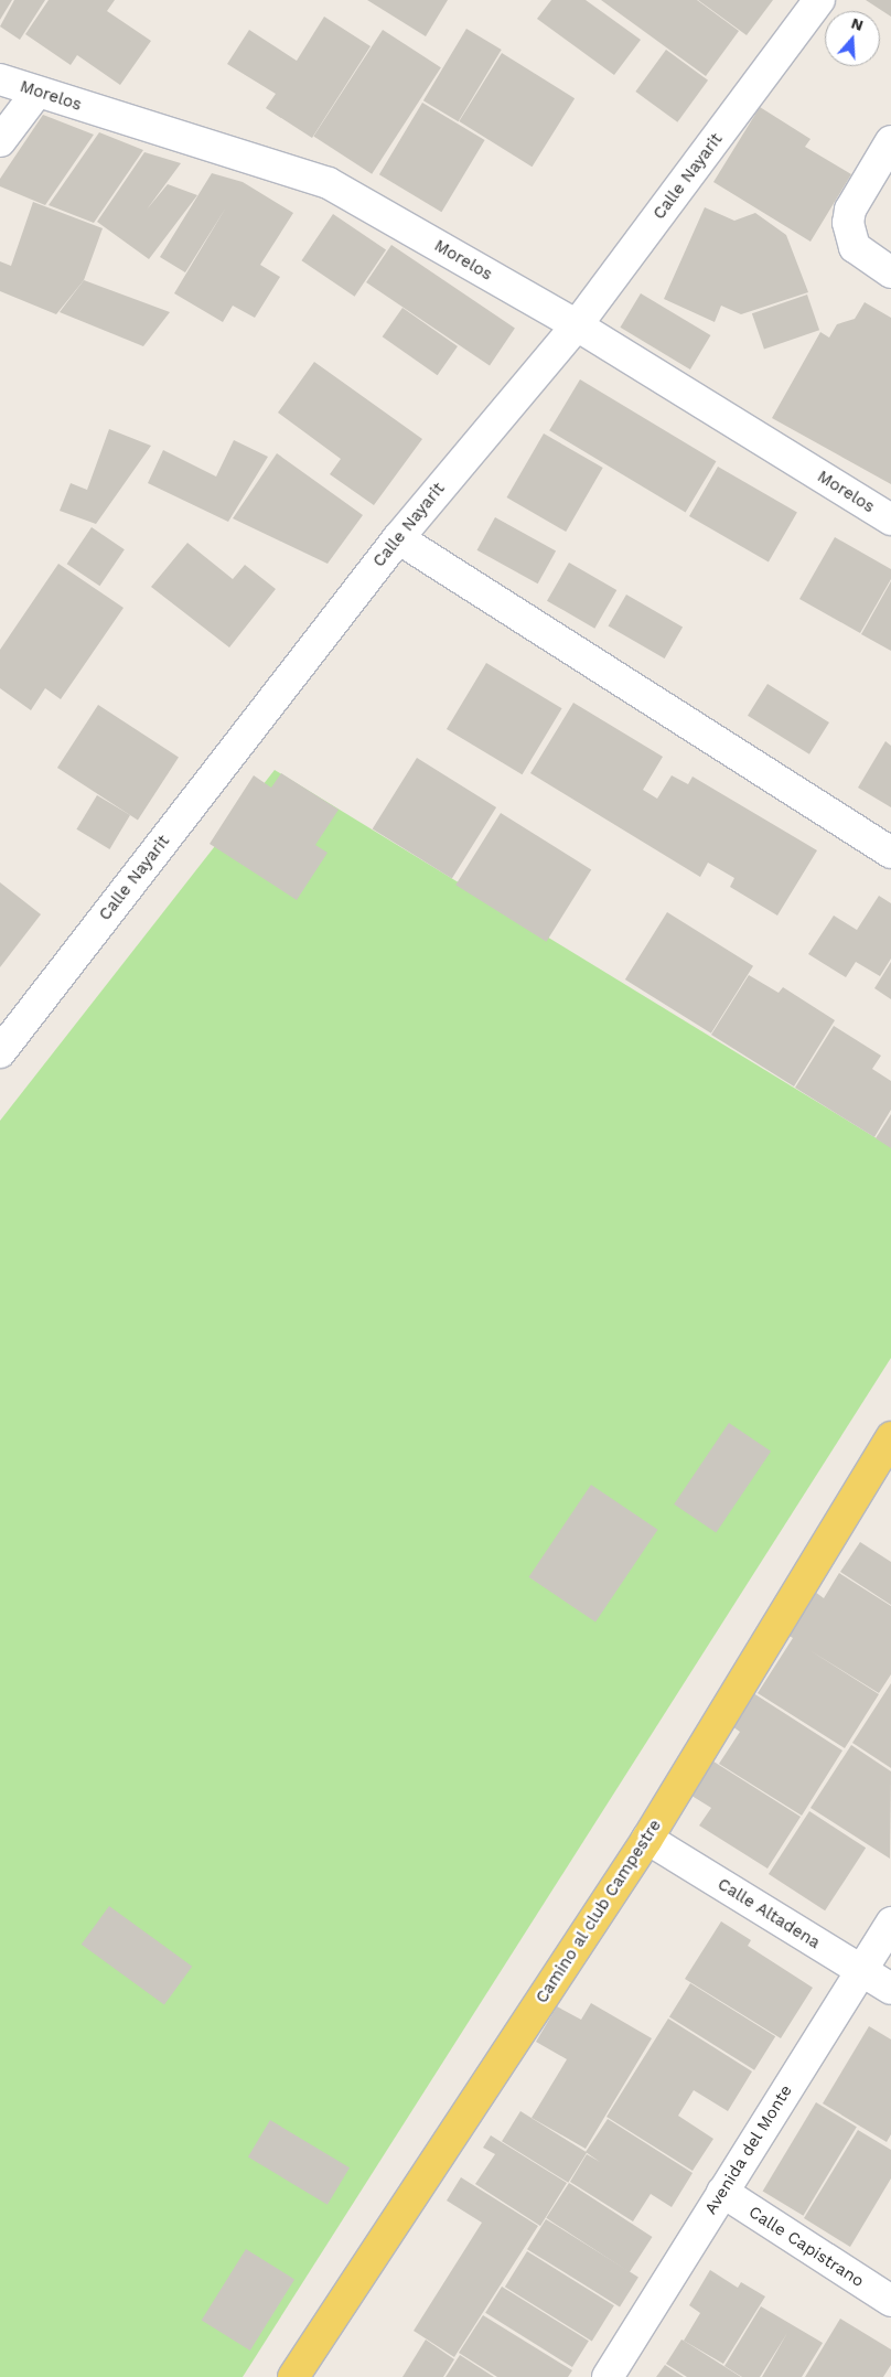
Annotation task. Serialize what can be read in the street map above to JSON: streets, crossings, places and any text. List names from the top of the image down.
{
  "streets": {
    "main road": ["Camino al club Campestre"],
    "street": [
      "Morelos",
      "Calle Nayarit",
      "Calle Altadena",
      "Avenida del Monte",
      "Calle Capistrano"
    ]
  },
  "crossings": [
    ["Morelos", "Calle Nayarit"],
    ["Camino al club Campestre", "Calle Altadena"],
    ["Calle Altadena", "Avenida del Monte"],
    ["Avenida del Monte", "Calle Capistrano"]
  ],
  "north": "top"
}
